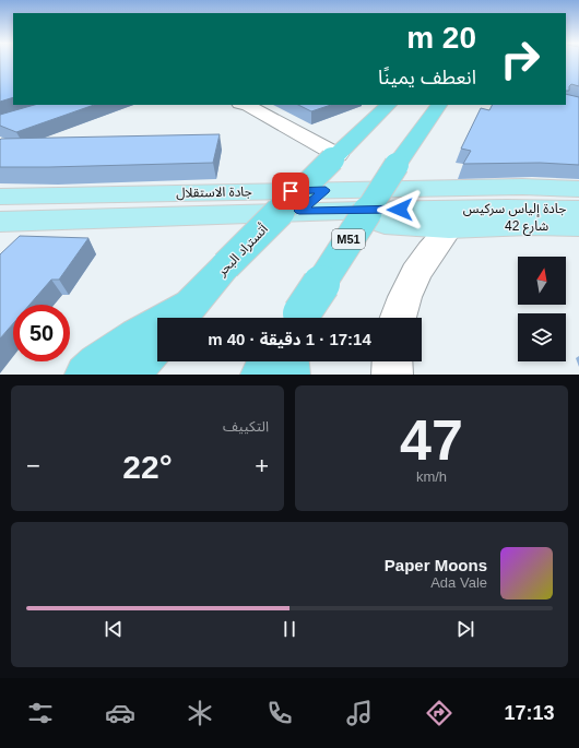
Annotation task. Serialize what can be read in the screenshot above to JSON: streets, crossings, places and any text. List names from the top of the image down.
{
  "streets": {
    "highway": ["M51", "أتستراد البحر"],
    "main road": ["جادة الاستقلال", "جادة إلياس سركيس", "شارع 42"]
  },
  "crossings": [
    ["جادة الاستقلال", "جادة إلياس سركيس"],
    ["جادة الاستقلال", "شارع 42"],
    ["جادة إلياس سركيس", "شارع 42"]
  ],
  "north": "top",
  "page": {
    "turn": ["20 m", "انعطف يمينًا"],
    "limit": "50",
    "trip": "17:14 · 1 دقيقة · 40 m",
    "tile": [
      ["47", "km/h"],
      "التكييف"
    ],
    "heat": ["−", "22°", "+"],
    "song": ["Paper Moons", "Ada Vale"],
    "tabs": "17:13"
  }
}
